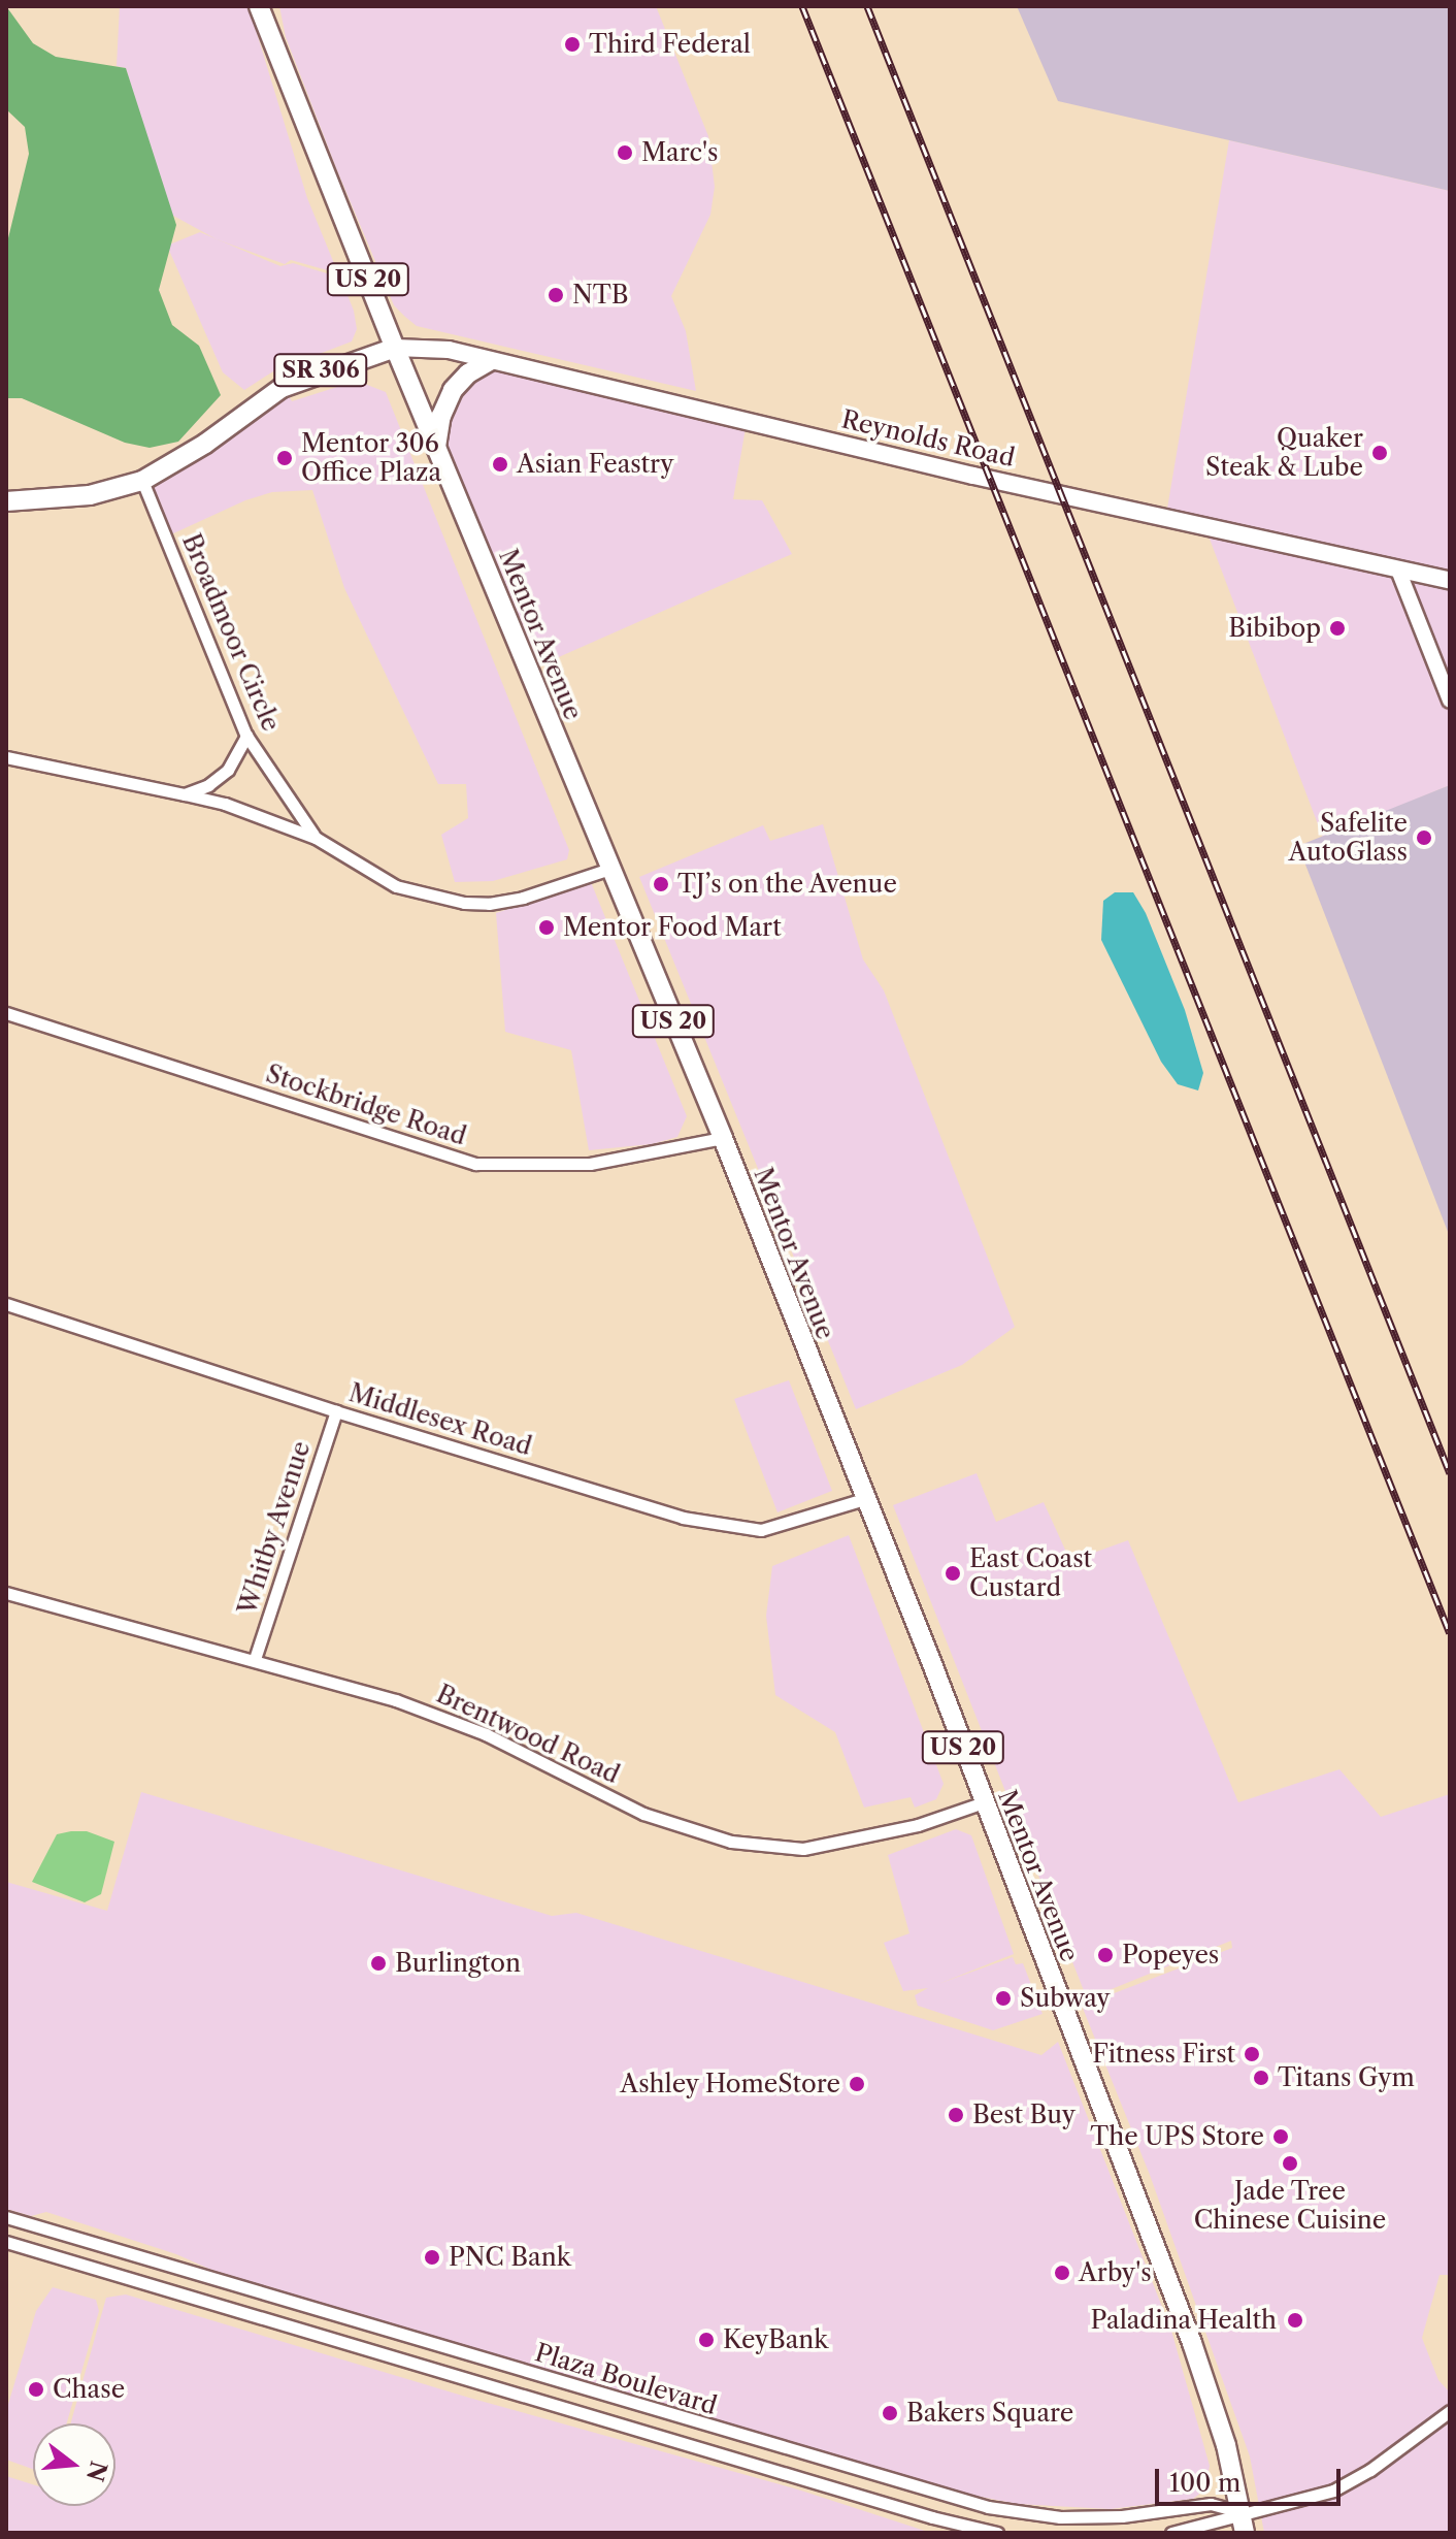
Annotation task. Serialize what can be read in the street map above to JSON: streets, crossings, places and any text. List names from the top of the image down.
{
  "streets": {
    "main road": [
      "US 20",
      "SR 306",
      "Reynolds Road",
      "Mentor Avenue"
    ],
    "street": [
      "Broadmoor Circle",
      "Stockbridge Road",
      "Middlesex Road",
      "Whitby Avenue",
      "Brentwood Road",
      "Plaza Boulevard"
    ]
  },
  "crossings": [
    ["SR 306", "Reynolds Road"],
    ["SR 306", "Broadmoor Circle"],
    ["SR 306", "Mentor Avenue"],
    ["Reynolds Road", "Mentor Avenue"],
    ["Mentor Avenue", "Stockbridge Road"],
    ["Mentor Avenue", "Middlesex Road"],
    ["Mentor Avenue", "Brentwood Road"],
    ["Mentor Avenue", "Plaza Boulevard"],
    ["Middlesex Road", "Whitby Avenue"],
    ["Whitby Avenue", "Brentwood Road"]
  ],
  "places": [
    "Third Federal",
    "Marc's",
    "NTB",
    "Quaker Steak & Lube",
    "Mentor 306 Office Plaza",
    "Asian Feastry",
    "Bibibop",
    "Safelite AutoGlass",
    "TJ’s on the Avenue",
    "Mentor Food Mart",
    "East Coast Custard",
    "Popeyes",
    "Burlington",
    "Subway",
    "Fitness First",
    "Titans Gym",
    "Ashley HomeStore",
    "Best Buy",
    "The UPS Store",
    "Jade Tree Chinese Cuisine",
    "PNC Bank",
    "Arby's",
    "Paladina Health",
    "KeyBank",
    "Chase",
    "Bakers Square"
  ],
  "scale_bar": "100 m",
  "north": "right"
}
